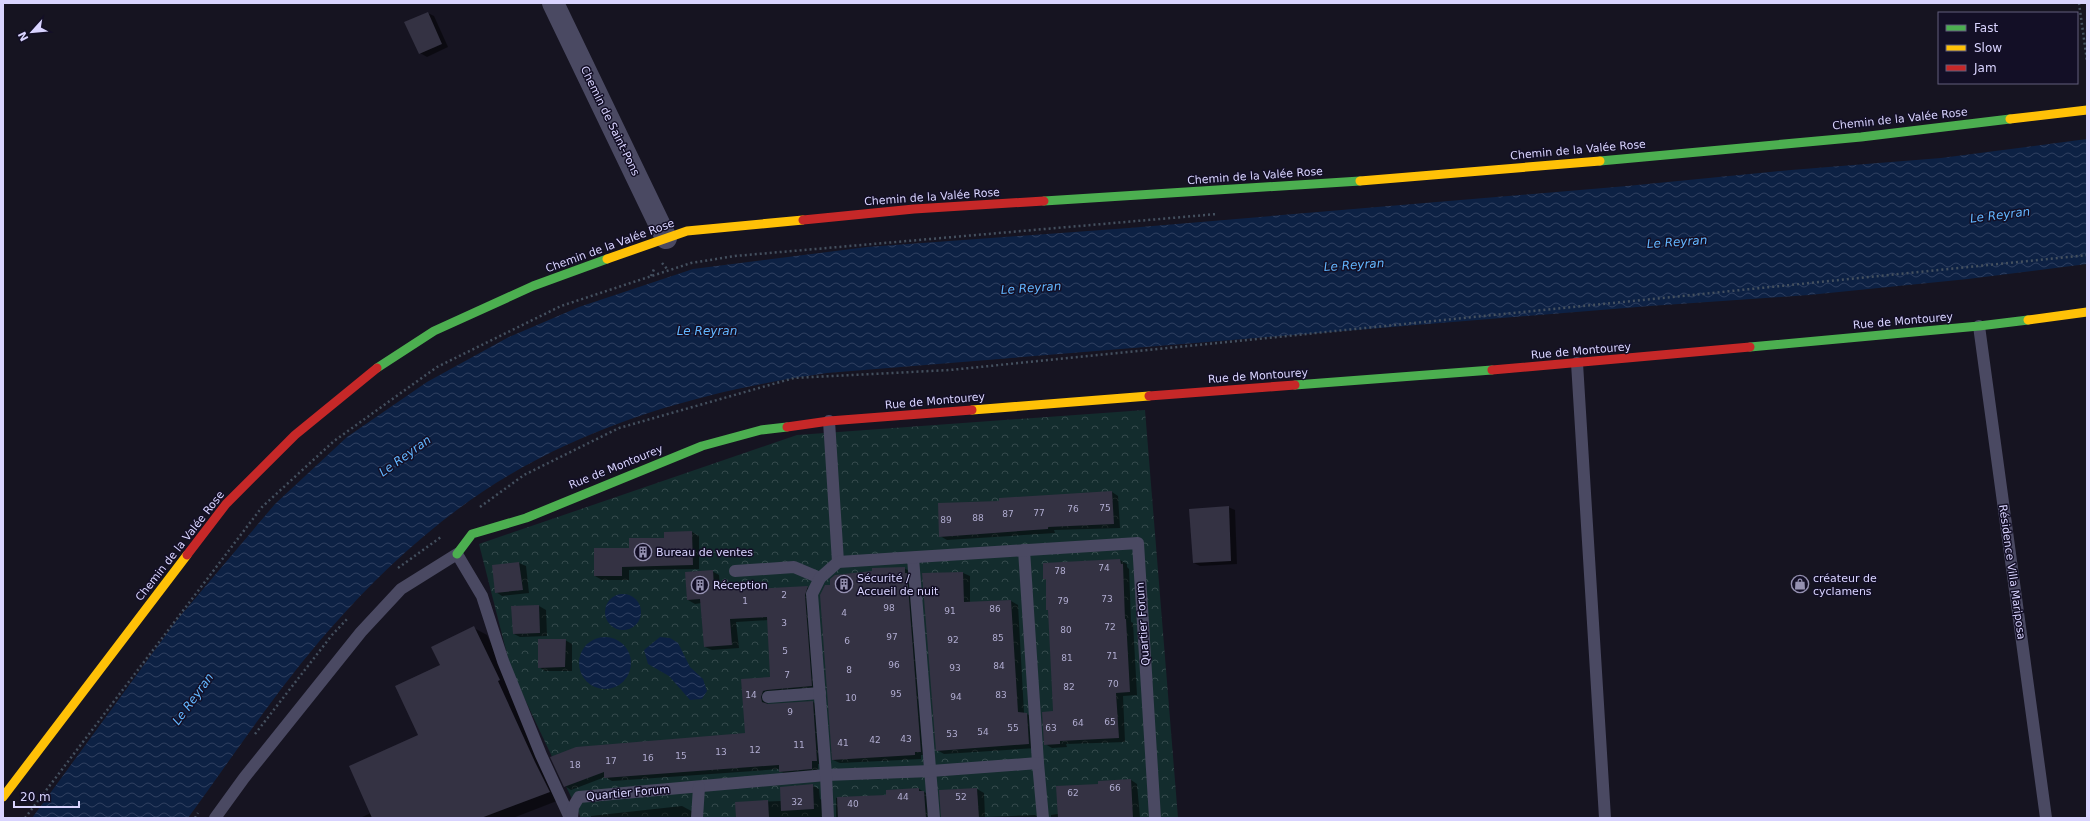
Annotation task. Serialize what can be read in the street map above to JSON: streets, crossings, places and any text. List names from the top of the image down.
{
  "streets": {
    "street": ["Chemin de la Valée Rose", "Chemin de Saint-Pons", "Rue de Montourey"],
    "lane": ["Résidence Villa Mariposa", "Quartier Forum"]
  },
  "crossings": [
    ["Chemin de la Valée Rose", "Chemin de Saint-Pons"],
    ["Rue de Montourey", "Résidence Villa Mariposa"]
  ],
  "water": ["Le Reyran"],
  "places": {
    "building": ["Bureau de ventes", "Sécurité / Accueil de nuit", "Réception"],
    "shop": ["créateur de cyclamens"]
  },
  "house_numbers": [
    "75",
    "76",
    "77",
    "87",
    "88",
    "89",
    "74",
    "78",
    "2",
    "73",
    "1",
    "79",
    "98",
    "86",
    "91",
    "4",
    "3",
    "72",
    "80",
    "97",
    "85",
    "92",
    "6",
    "5",
    "71",
    "81",
    "96",
    "84",
    "93",
    "8",
    "7",
    "70",
    "82",
    "95",
    "14",
    "83",
    "94",
    "10",
    "9",
    "65",
    "64",
    "55",
    "63",
    "54",
    "53",
    "43",
    "42",
    "41",
    "11",
    "12",
    "13",
    "15",
    "16",
    "17",
    "18",
    "66",
    "62",
    "44",
    "52",
    "32",
    "40"
  ],
  "legend": ["Fast", "Slow", "Jam"],
  "scale_bar": "20 m",
  "north": "bottom left"
}
